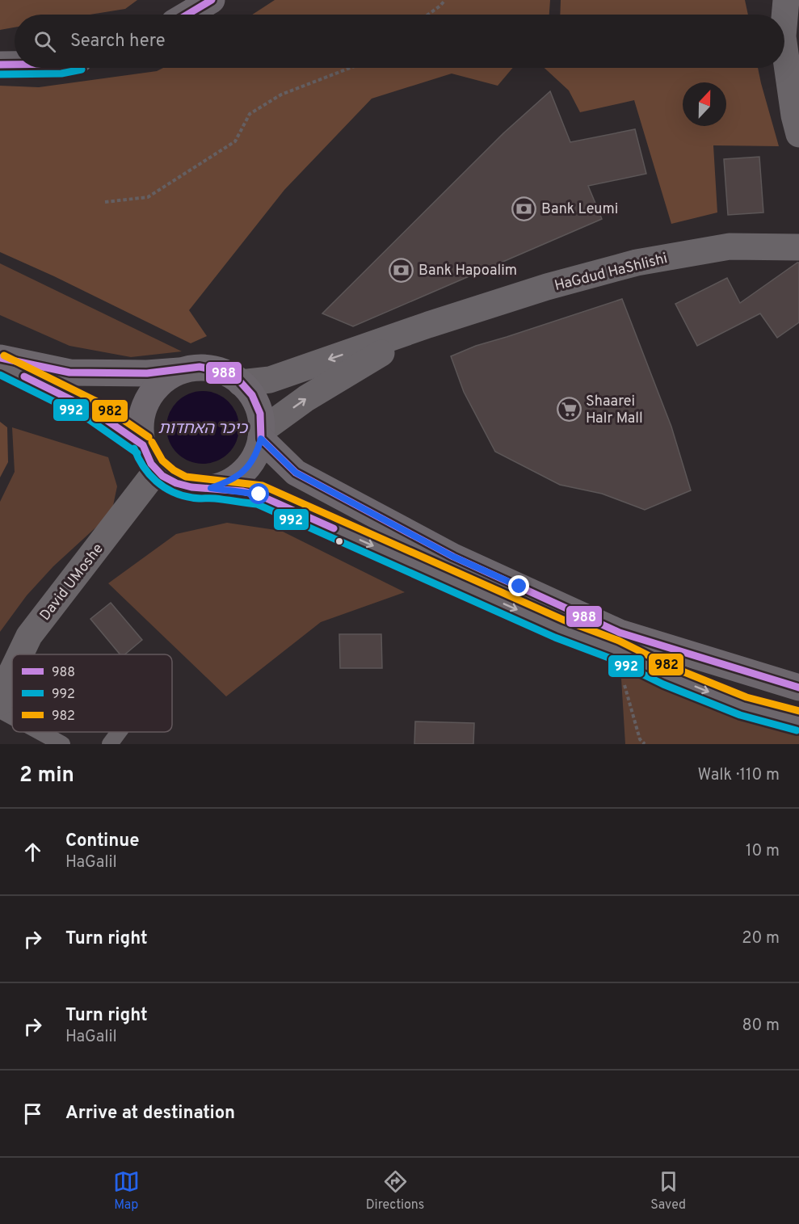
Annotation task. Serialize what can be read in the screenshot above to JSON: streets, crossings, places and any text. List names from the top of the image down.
{
  "streets": {
    "street": ["HaGdud HaShlishi", "David UMoshe"]
  },
  "crossings": [
    ["HaGdud HaShlishi", "David UMoshe"]
  ],
  "water": ["כיכר האחדות"],
  "places": {
    "bank": ["Bank Leumi", "Bank Hapoalim"],
    "supermarket": ["Shaarei HaIr Mall"]
  },
  "lines": ["transit line 988", "transit line 992", "transit line 982"],
  "legend": ["988", "992", "982"],
  "north": "top",
  "page": {
    "search": "Search here",
    "heading": ["2 min", "Walk · 110 m"],
    "list": [
      ["Continue", "HaGalil", "10 m"],
      ["Turn right", "20 m"],
      ["Turn right", "HaGalil", "80 m"],
      "Arrive at destination"
    ],
    "nav": ["Map", "Directions", "Saved"]
  }
}
